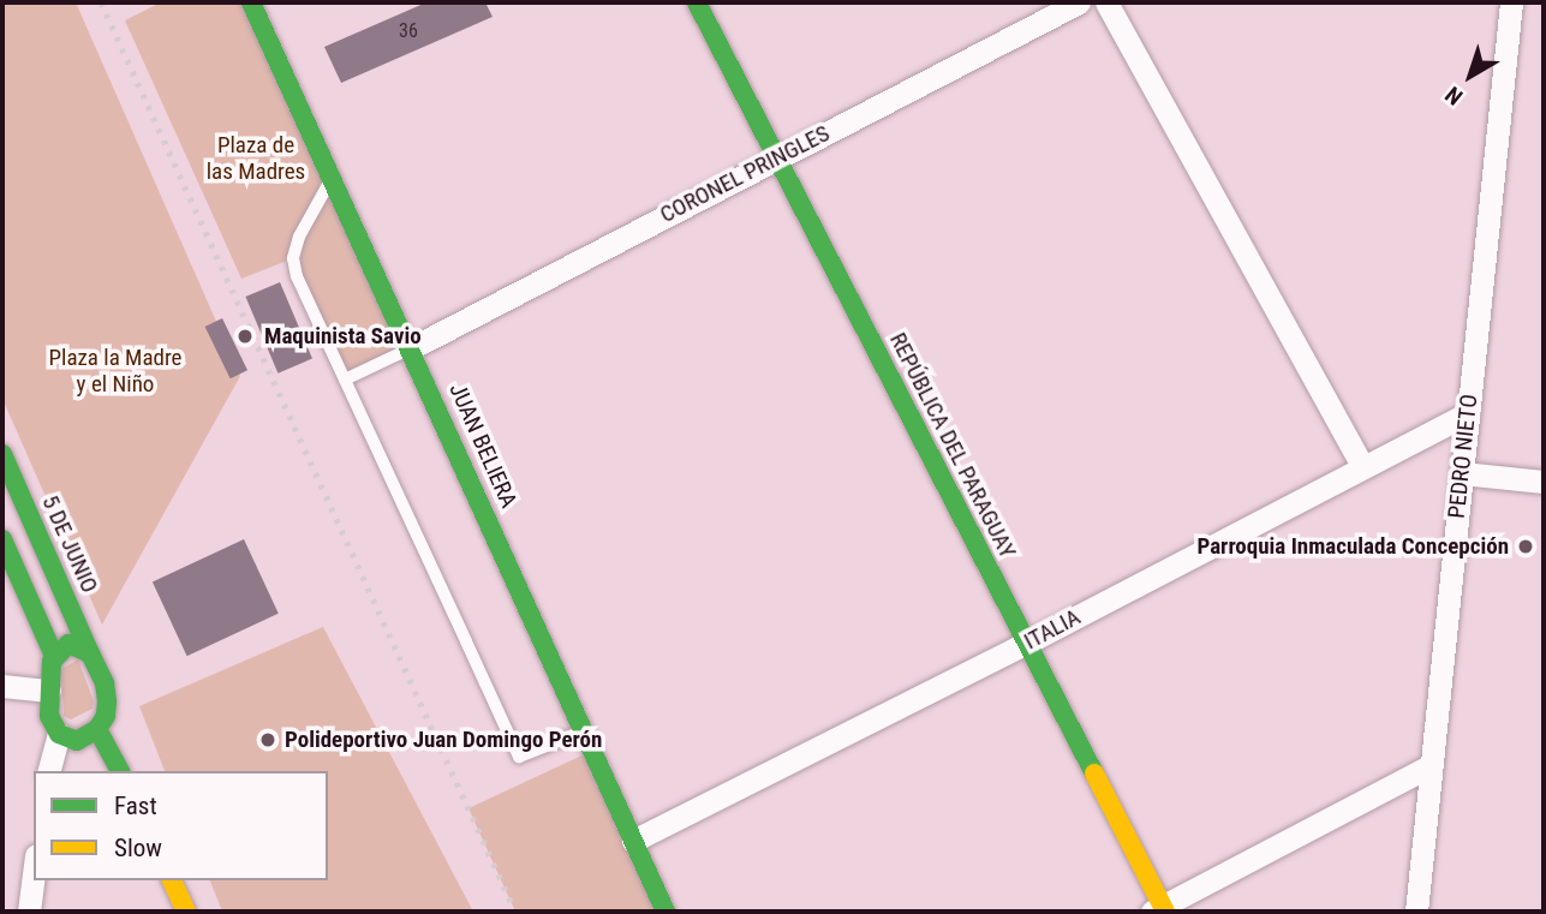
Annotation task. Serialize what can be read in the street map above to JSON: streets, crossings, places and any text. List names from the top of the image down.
{
  "streets": {
    "street": [
      "CORONEL PRINGLES",
      "JUAN BELIERA",
      "REPÚBLICA DEL PARAGUAY",
      "PEDRO NIETO",
      "5 DE JUNIO",
      "ITALIA"
    ]
  },
  "crossings": [
    ["CORONEL PRINGLES", "JUAN BELIERA"],
    ["CORONEL PRINGLES", "REPÚBLICA DEL PARAGUAY"],
    ["JUAN BELIERA", "ITALIA"],
    ["REPÚBLICA DEL PARAGUAY", "ITALIA"],
    ["PEDRO NIETO", "ITALIA"]
  ],
  "parks": ["Plaza de las Madres", "Plaza la Madre y el Niño"],
  "places": ["Maquinista Savio", "Parroquia Inmaculada Concepción", "Polideportivo Juan Domingo Perón"],
  "house_numbers": ["36"],
  "legend": ["Fast", "Slow"],
  "north": "bottom left"
}
